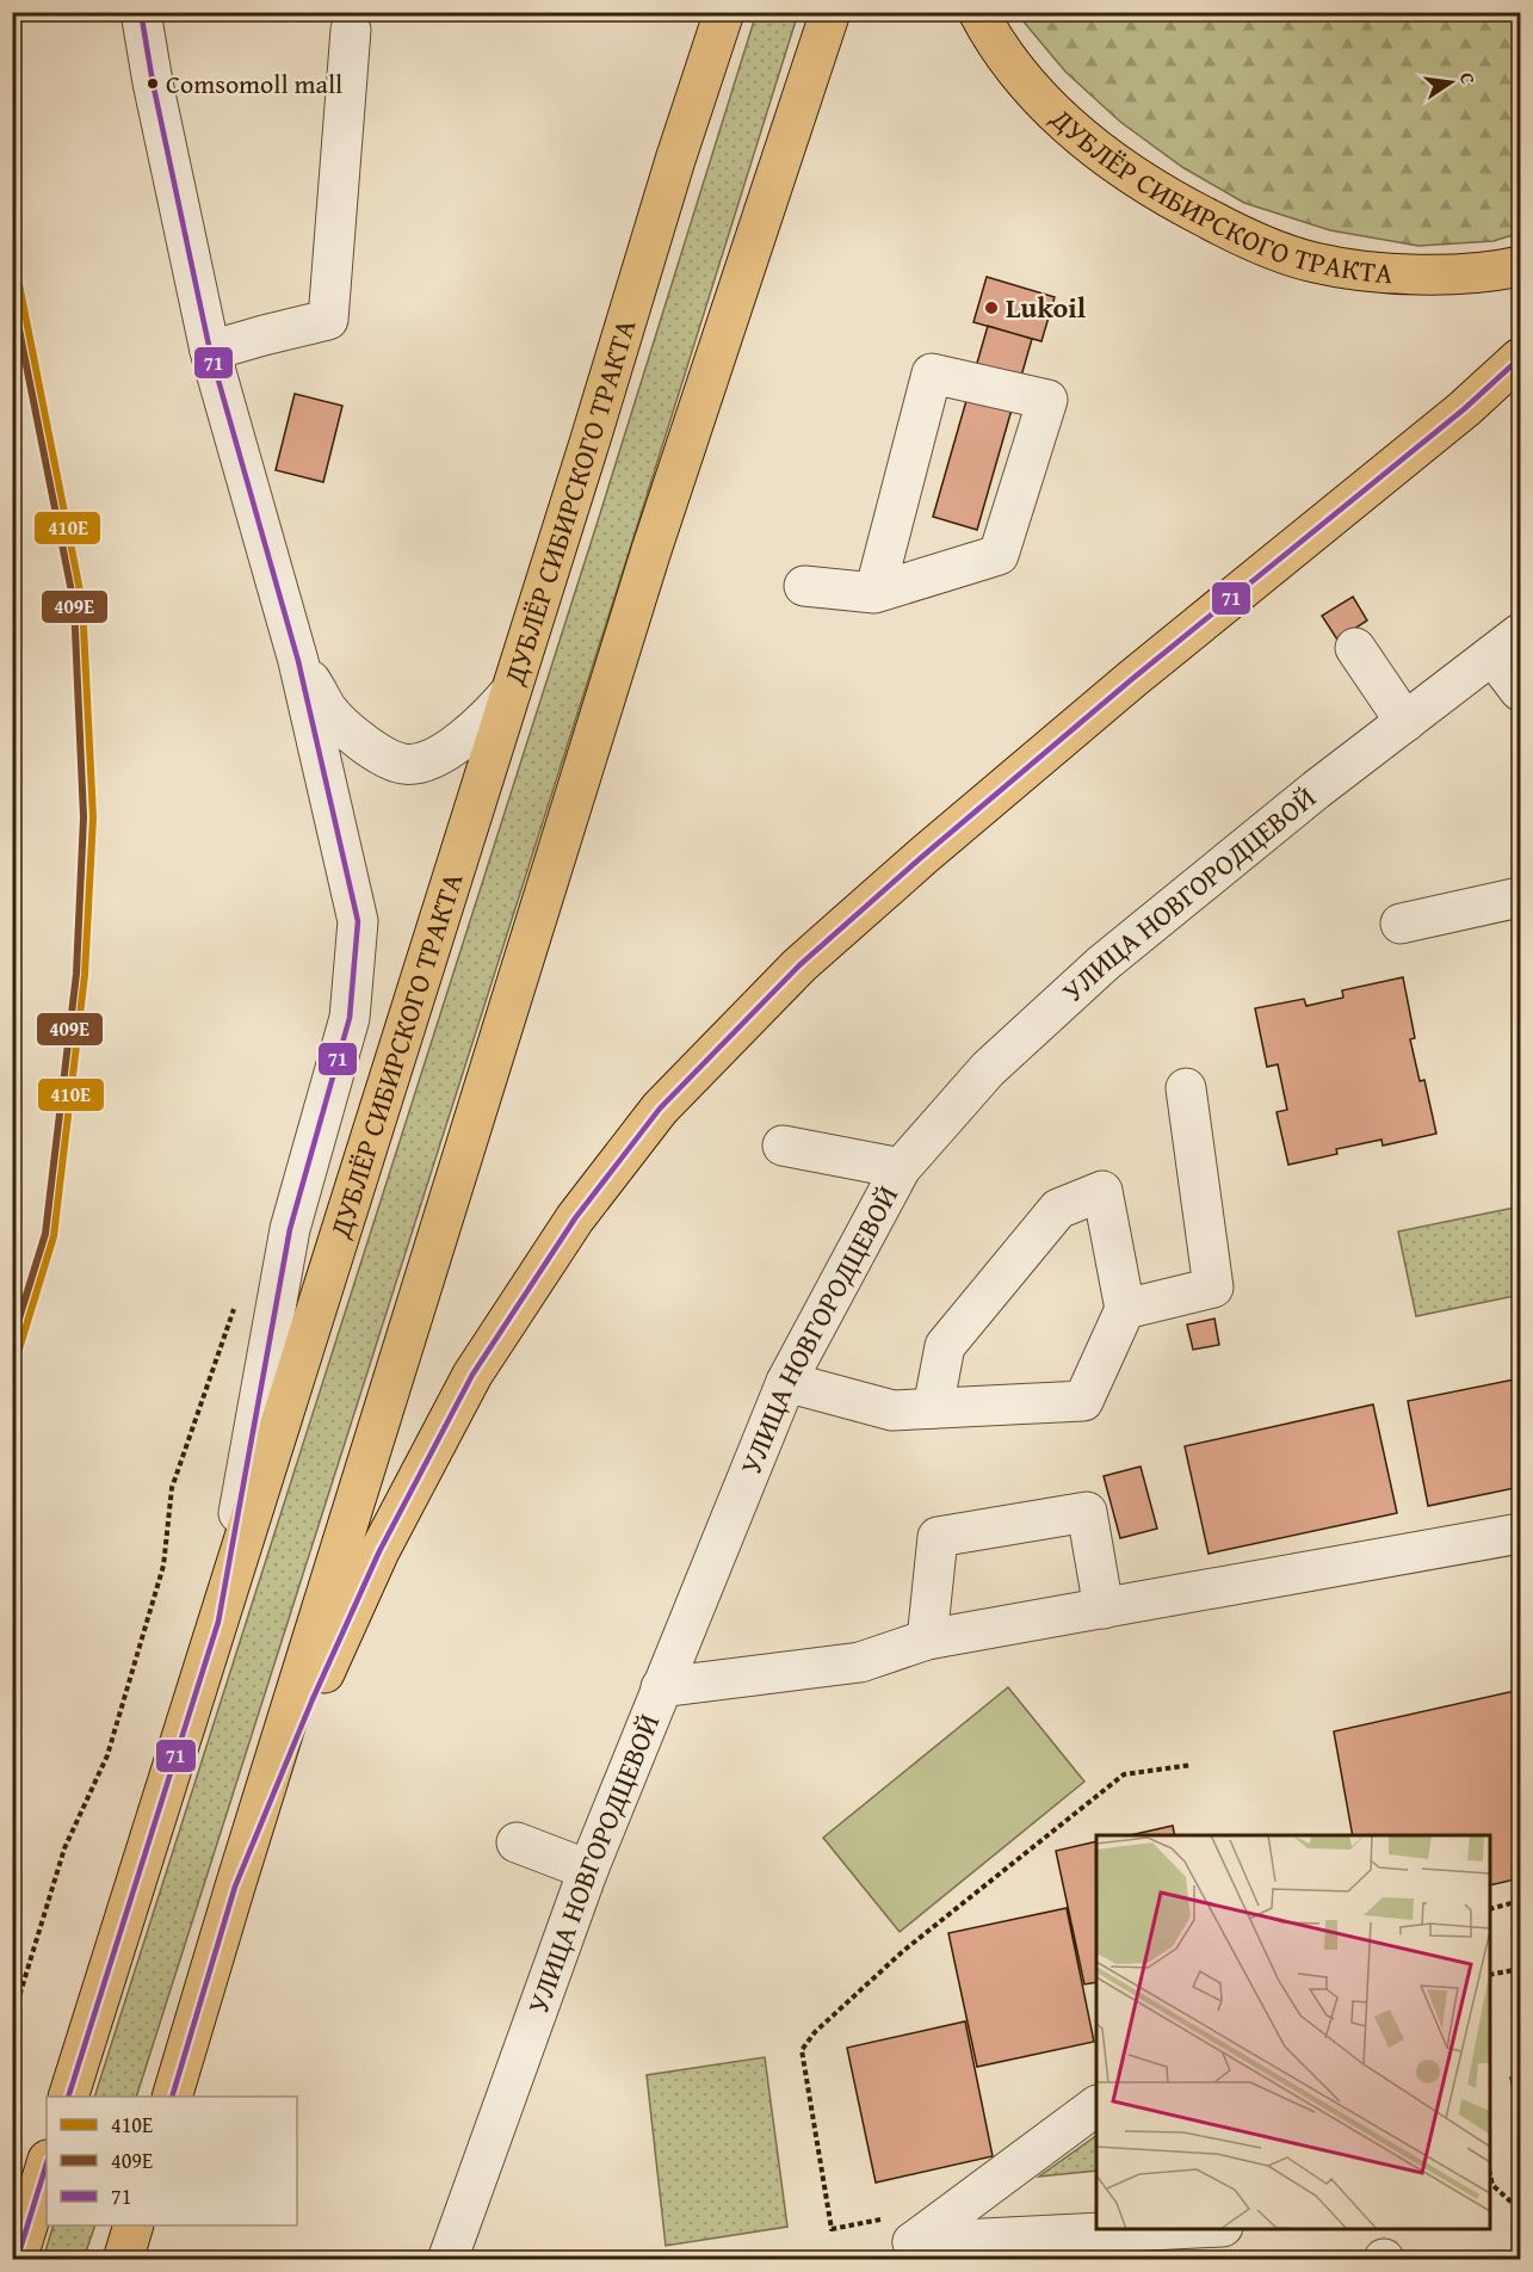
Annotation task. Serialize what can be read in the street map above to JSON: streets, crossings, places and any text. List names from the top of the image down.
{
  "streets": {
    "main road": ["ДУБЛЁР СИБИРСКОГО ТРАКТА"],
    "street": ["УЛИЦА НОВГОРОДЦЕВОЙ"]
  },
  "places": ["Comsomoll mall", "Lukoil"],
  "lines": ["transit line 71", "transit line 410E", "transit line 409E"],
  "legend": ["410E", "409E", "71"],
  "north": "right"
}
